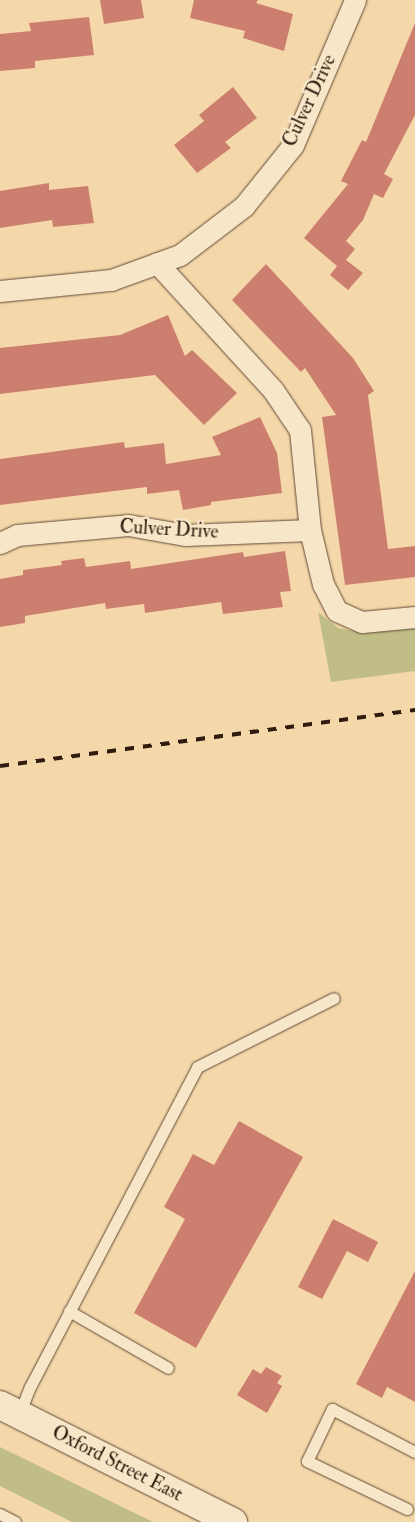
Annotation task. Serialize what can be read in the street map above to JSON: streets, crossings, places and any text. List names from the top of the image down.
{
  "streets": {
    "main road": ["Oxford Street East"],
    "street": ["Culver Drive"]
  }
}
